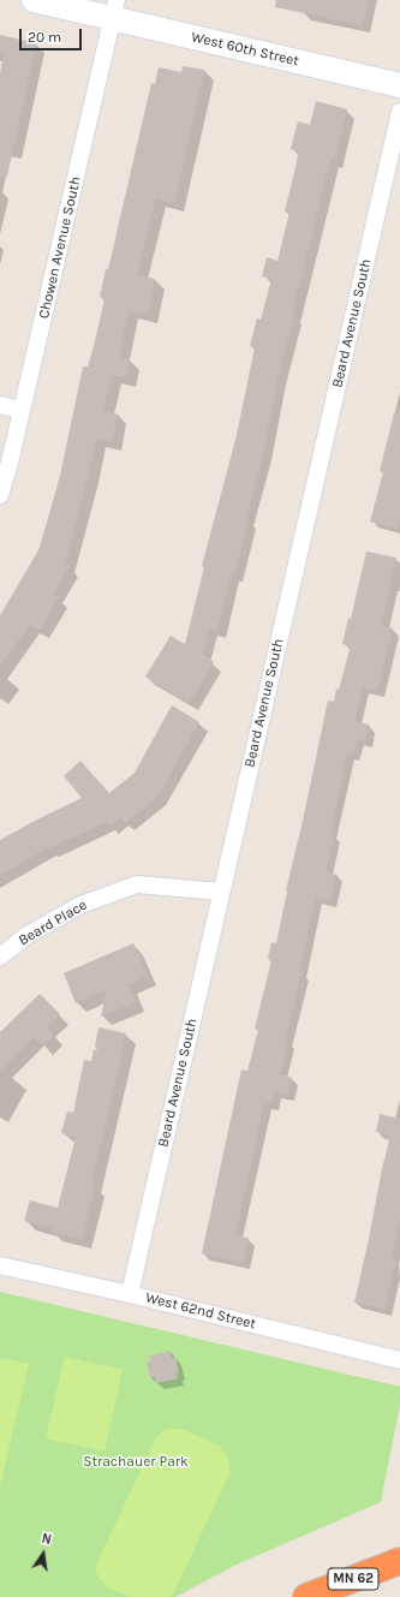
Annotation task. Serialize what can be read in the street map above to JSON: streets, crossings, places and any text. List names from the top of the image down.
{
  "streets": {
    "highway": ["MN 62"],
    "street": [
      "West 60th Street",
      "Chowen Avenue South",
      "Beard Avenue South",
      "Beard Place",
      "West 62nd Street"
    ]
  },
  "crossings": [
    ["West 60th Street", "Chowen Avenue South"],
    ["Beard Avenue South", "Beard Place"],
    ["Beard Avenue South", "West 62nd Street"]
  ],
  "parks": ["Strachauer Park"],
  "scale_bar": "20 m",
  "north": "top"
}
